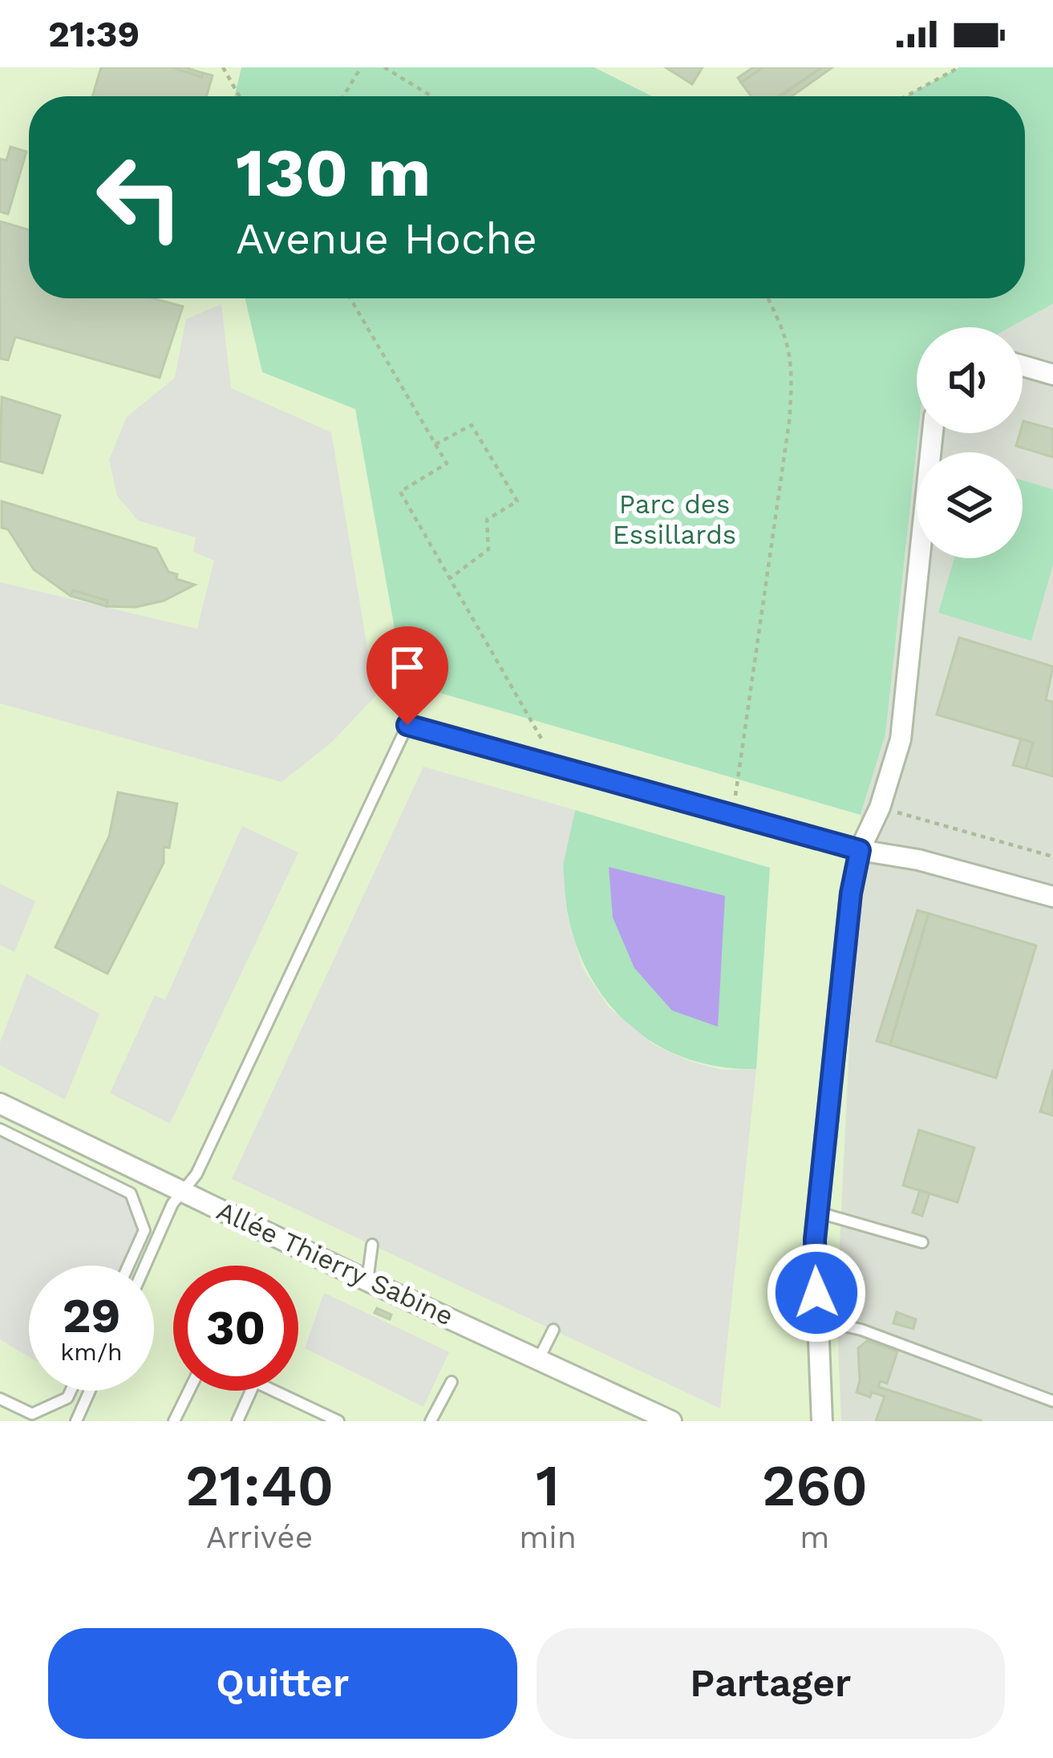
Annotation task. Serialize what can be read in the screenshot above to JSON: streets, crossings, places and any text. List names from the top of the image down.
{
  "streets": {
    "street": ["Allée Thierry Sabine"]
  },
  "parks": ["Parc des Essillards"],
  "page": {
    "status": "21:39",
    "turn": ["130 m", "Avenue Hoche"],
    "speed": "29 km/h",
    "limit": "30",
    "eta": [
      "21:40",
      "Arrivée",
      "1",
      "min",
      "260",
      "m"
    ],
    "buttons": ["Quitter", "Partager"]
  }
}
